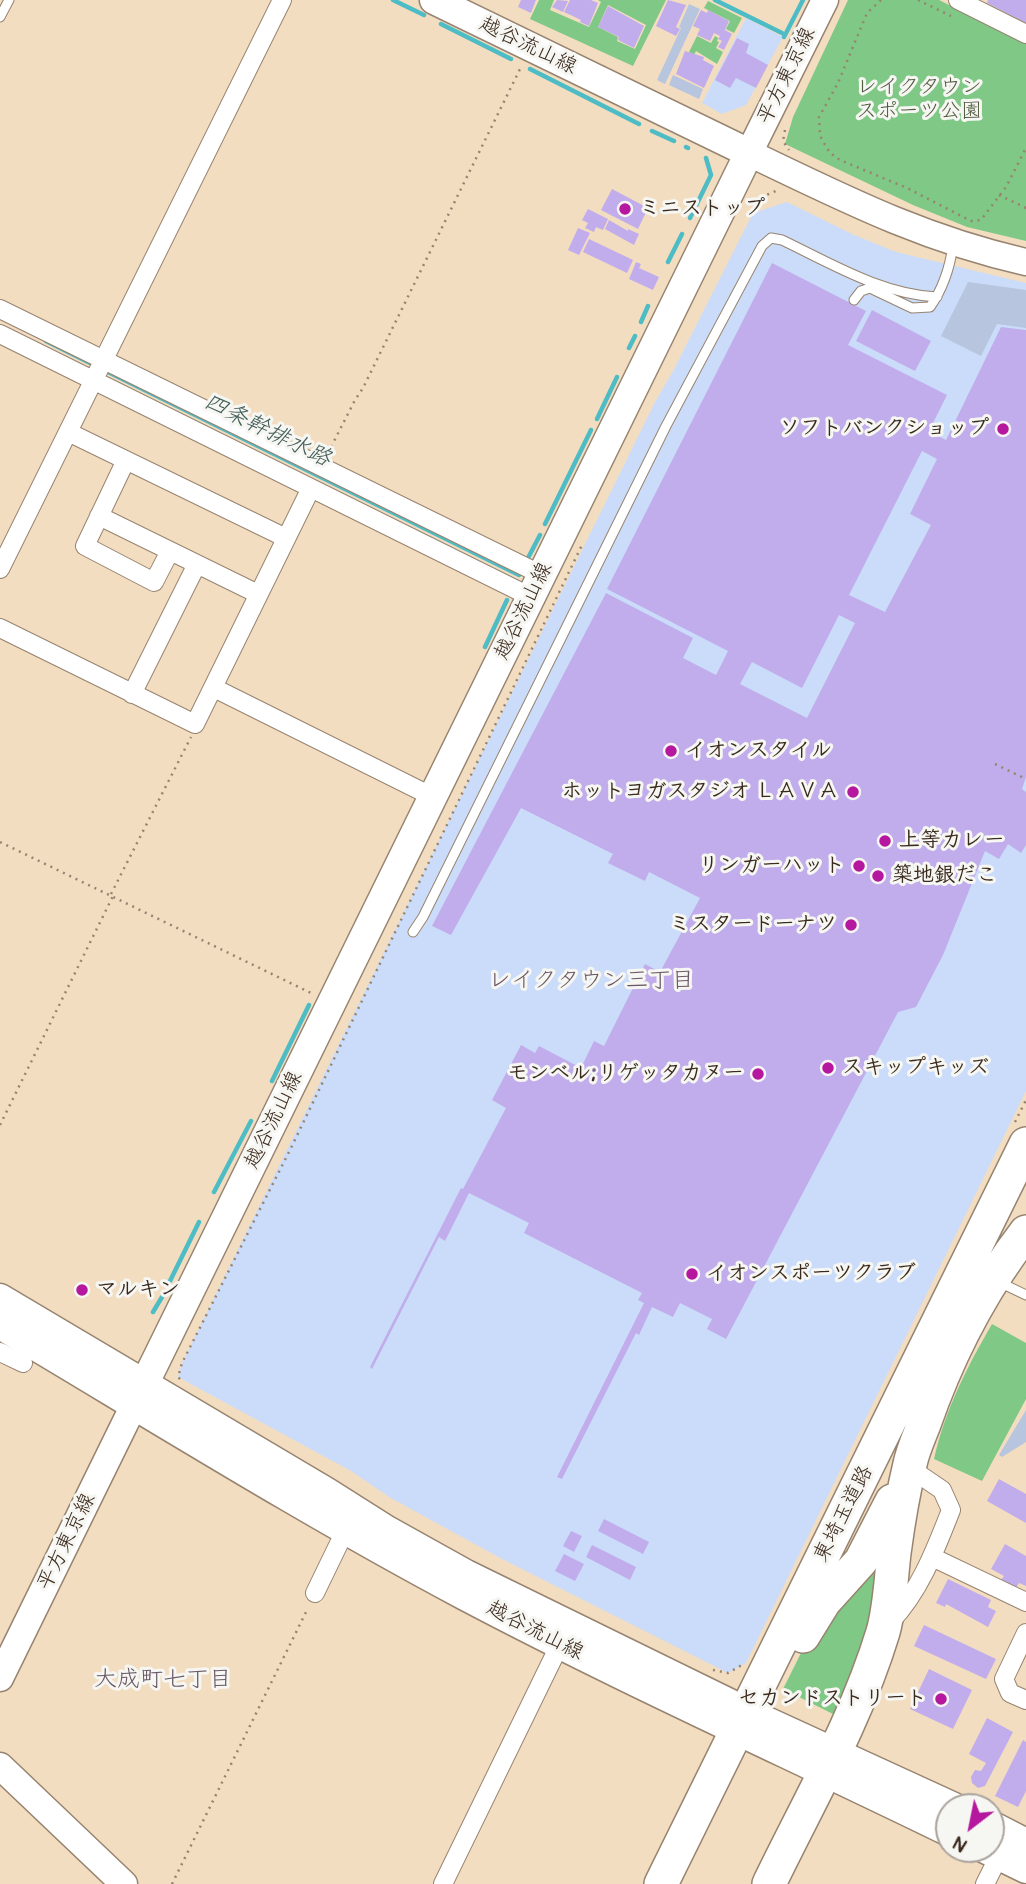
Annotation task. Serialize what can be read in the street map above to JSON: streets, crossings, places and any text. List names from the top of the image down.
{
  "streets": {
    "highway": ["東埼玉道路"],
    "main road": ["越谷流山線", "平方東京線"]
  },
  "crossings": [
    ["越谷流山線", "平方東京線"],
    ["越谷流山線", "東埼玉道路"]
  ],
  "districts": ["レイクタウン三丁目", "大成町七丁目"],
  "water": ["四条幹排水路"],
  "parks": ["レイクタウン スポーツ公園"],
  "places": [
    "ミニストップ",
    "ソフトバンクショップ",
    "イオンスタイル",
    "ホットヨガスタジオ ＬＡＶＡ",
    "上等カレー",
    "リンガーハット",
    "築地銀だこ",
    "ミスタードーナツ",
    "スキップキッズ",
    "モンベル;リゲッタカヌー",
    "イオンスポーツクラブ",
    "マルキン",
    "セカンドストリート"
  ],
  "north": "bottom left"
}
